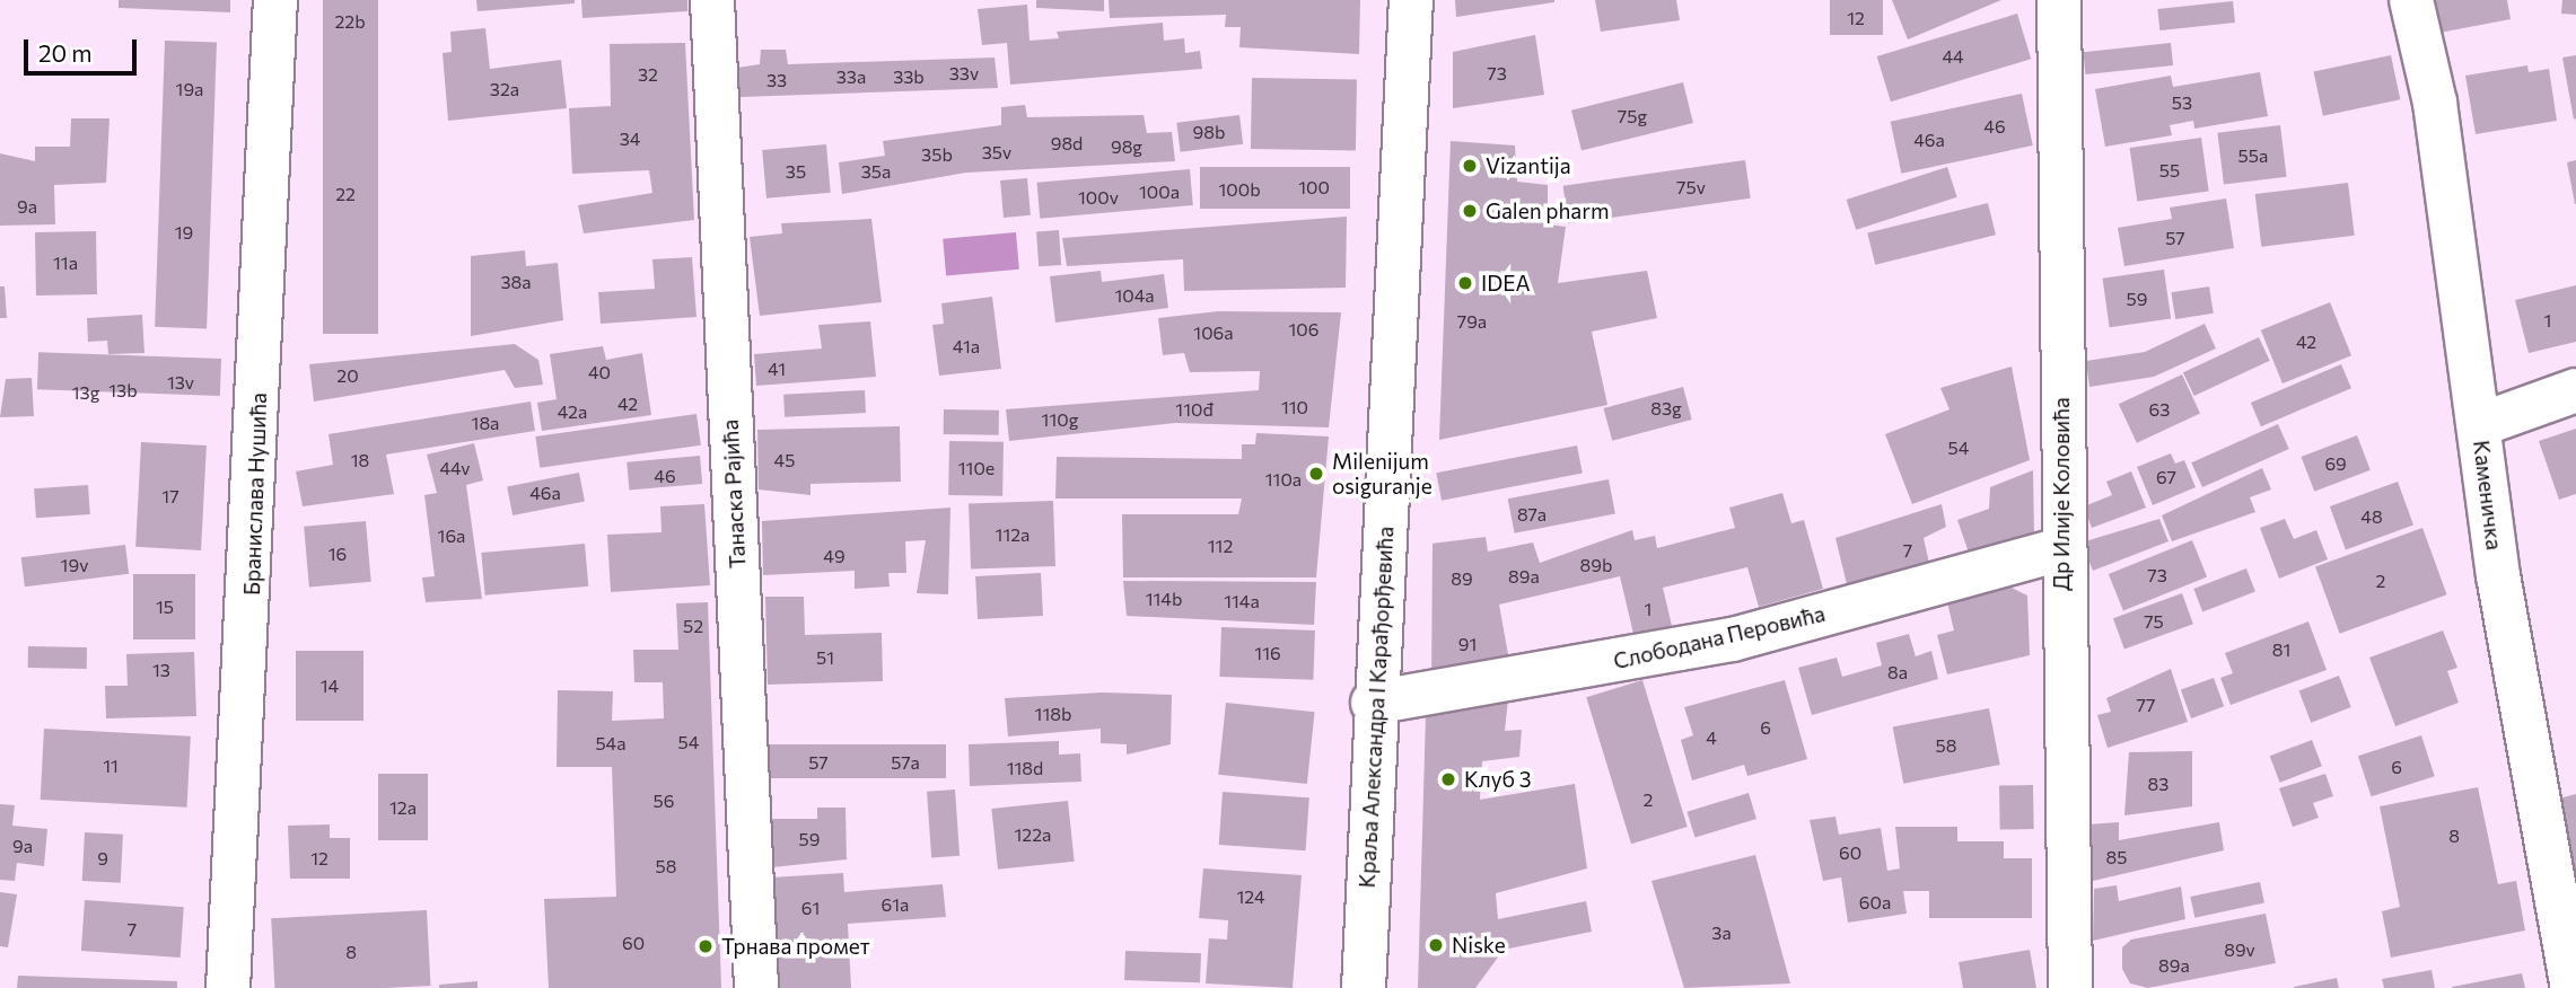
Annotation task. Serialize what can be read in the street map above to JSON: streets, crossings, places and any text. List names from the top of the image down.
{
  "streets": {
    "street": [
      "Бранислава Нушића",
      "Танаска Рајића",
      "Др Илије Коловића",
      "Каменичка",
      "Слободана Перовића",
      "Краља Александра I Карађорђевића"
    ]
  },
  "crossings": [
    ["Др Илије Коловића", "Слободана Перовића"],
    ["Слободана Перовића", "Краља Александра I Карађорђевића"]
  ],
  "places": [
    "Vizantija",
    "Galen pharm",
    "IDEA",
    "Milenijum osiguranje",
    "Клуб 3",
    "Niske",
    "Трнава промет"
  ],
  "house_numbers": [
    "12",
    "22b",
    "44",
    "33v",
    "73",
    "32",
    "33a",
    "33b",
    "33",
    "19a",
    "32a",
    "53",
    "75g",
    "46",
    "98b",
    "34",
    "46a",
    "98d",
    "98g",
    "35v",
    "35b",
    "55a",
    "55",
    "35",
    "35a",
    "100",
    "75v",
    "100b",
    "100a",
    "22",
    "100v",
    "9a",
    "19",
    "57",
    "11a",
    "38a",
    "104a",
    "59",
    "1",
    "79a",
    "106",
    "106a",
    "42",
    "41a",
    "41",
    "40",
    "20",
    "13v",
    "13b",
    "13g",
    "42",
    "110",
    "83g",
    "110đ",
    "63",
    "42a",
    "110g",
    "18a",
    "54",
    "18",
    "45",
    "69",
    "44v",
    "110e",
    "46",
    "67",
    "110a",
    "46a",
    "17",
    "87a",
    "48",
    "112a",
    "16a",
    "112",
    "7",
    "16",
    "49",
    "19v",
    "89b",
    "73",
    "89a",
    "89",
    "2",
    "114b",
    "114a",
    "15",
    "1",
    "75",
    "52",
    "91",
    "81",
    "116",
    "51",
    "13",
    "8a",
    "14",
    "77",
    "118b",
    "6",
    "4",
    "54",
    "54a",
    "58",
    "57",
    "57a",
    "11",
    "6",
    "118d",
    "83",
    "2",
    "56",
    "12a",
    "122a",
    "8",
    "59",
    "9a",
    "60",
    "85",
    "9",
    "12",
    "58",
    "124",
    "60a",
    "61a",
    "61",
    "7",
    "3a",
    "60",
    "89v",
    "8",
    "89a"
  ],
  "scale_bar": "20 m"
}
